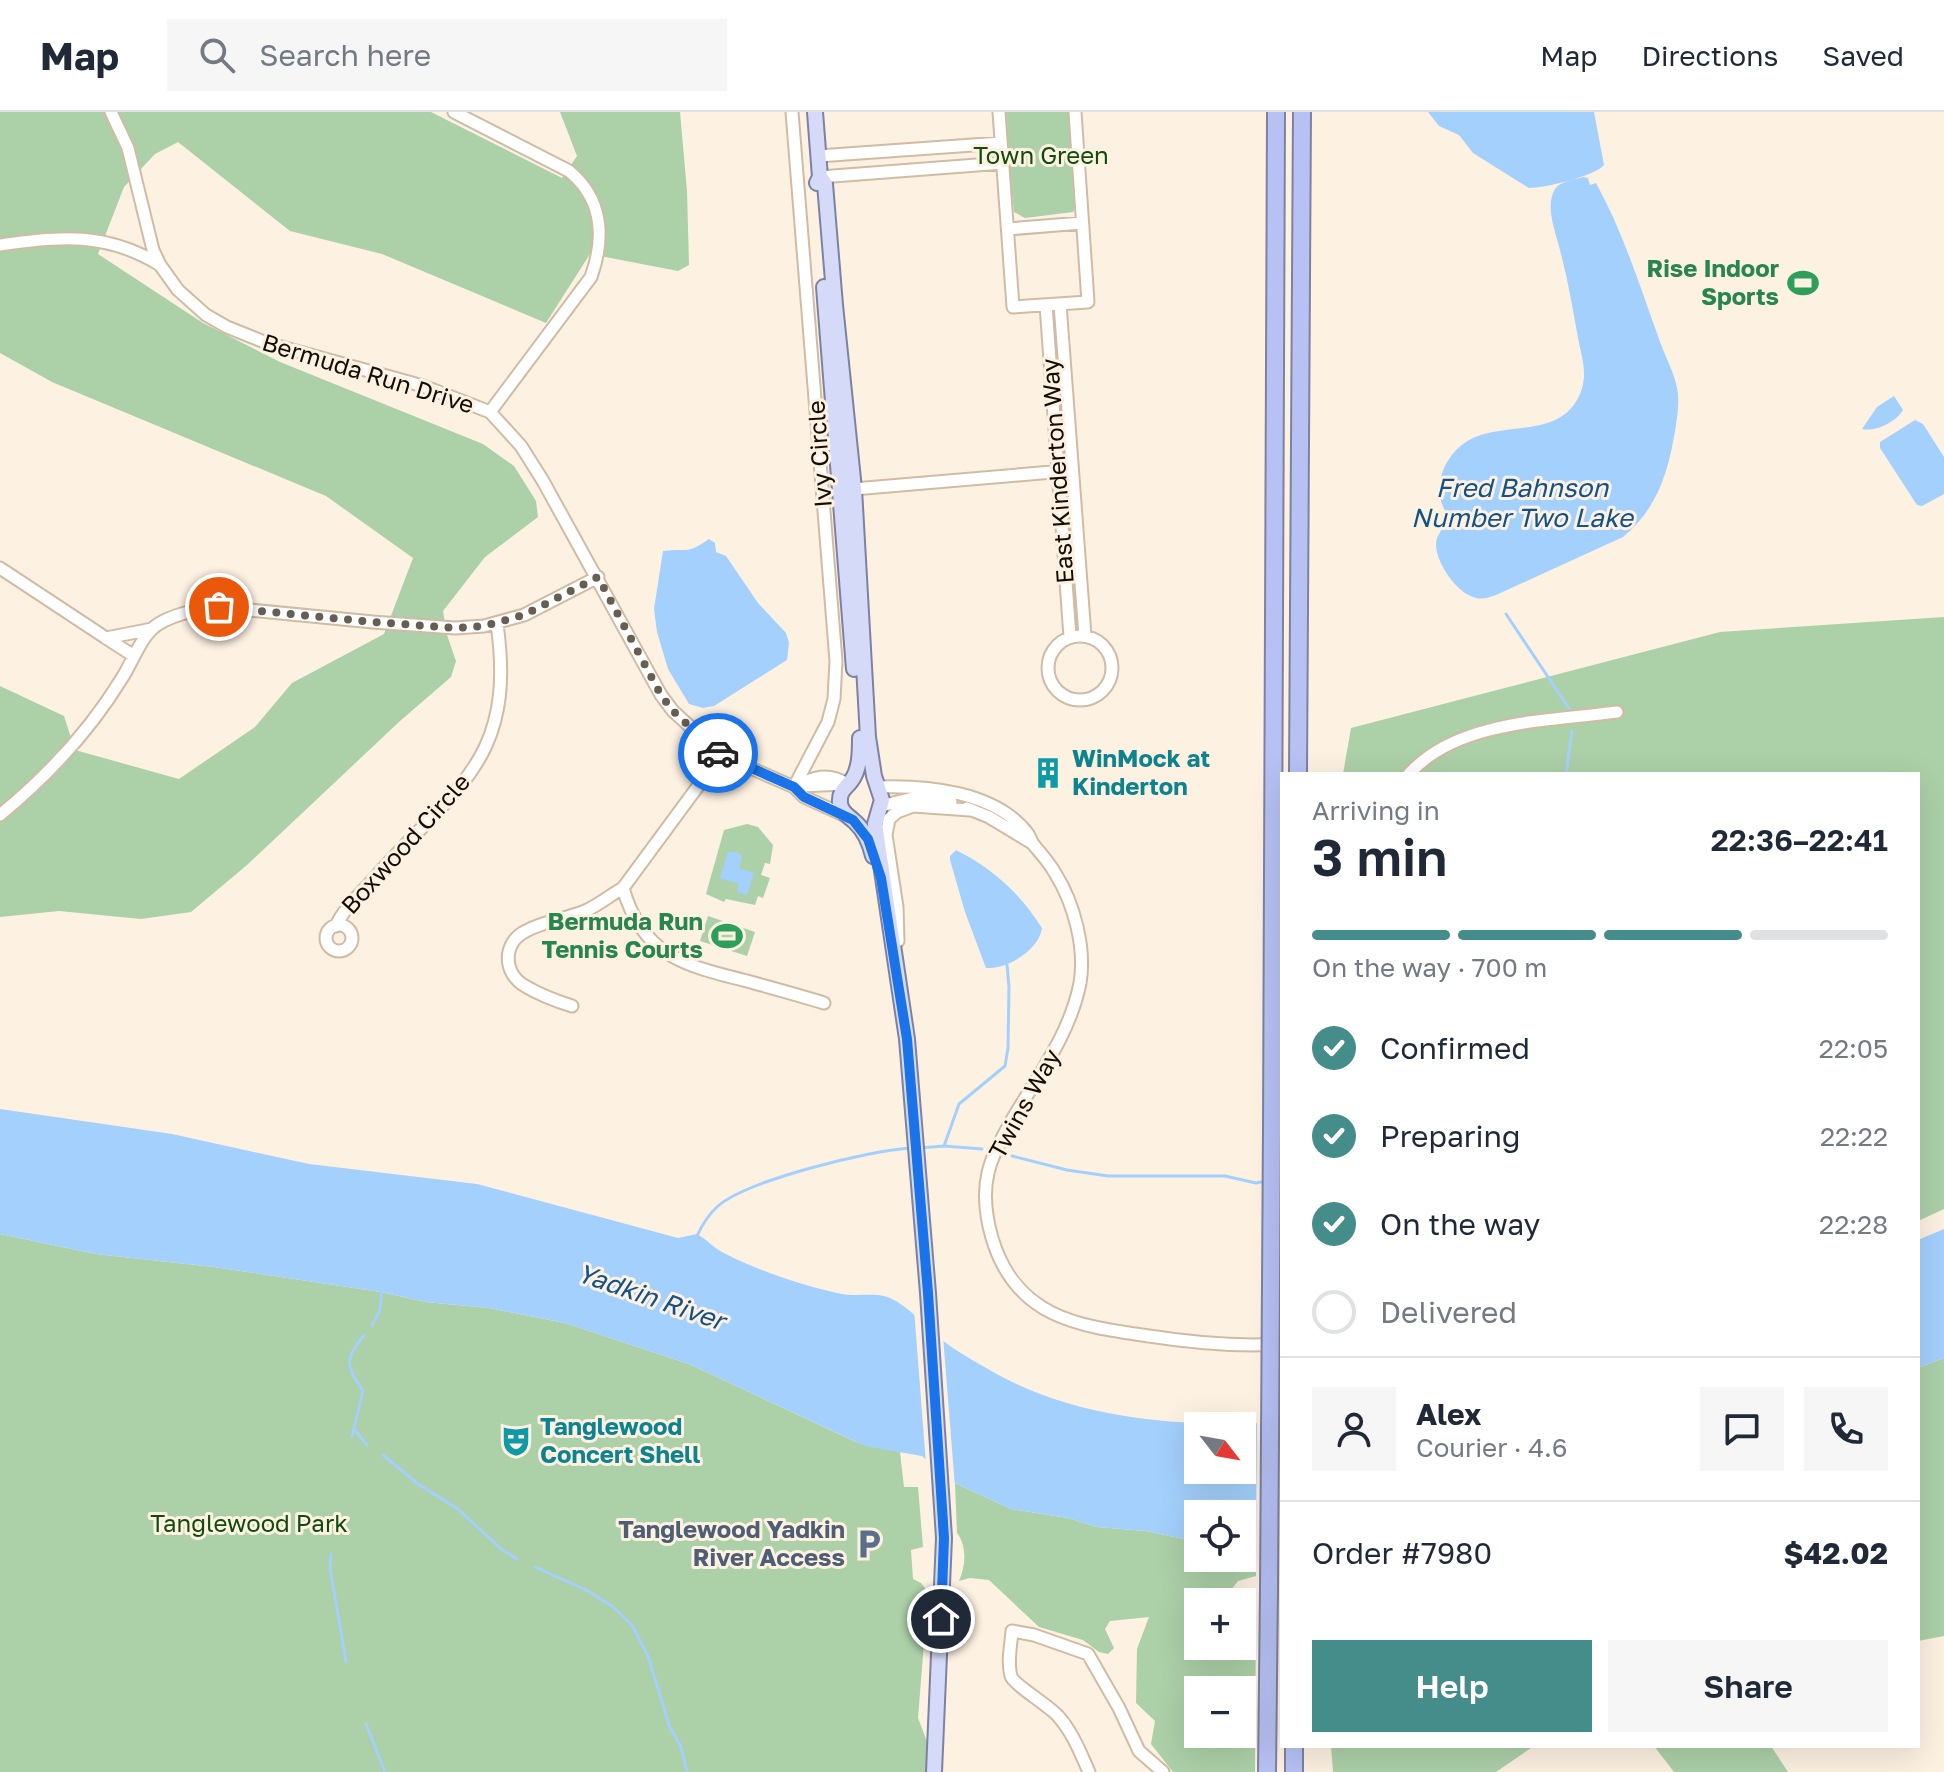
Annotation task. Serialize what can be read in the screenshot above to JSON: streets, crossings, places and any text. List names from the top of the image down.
{
  "streets": {
    "street": [
      "Bermuda Run Drive",
      "Ivy Circle",
      "East Kinderton Way",
      "Boxwood Circle",
      "Twins Way"
    ]
  },
  "crossings": [
    ["Bermuda Run Drive", "Ivy Circle"],
    ["Bermuda Run Drive", "Twins Way"]
  ],
  "water": ["Fred Bahnson Number Two Lake", "Yadkin River"],
  "parks": ["Town Green", "Tanglewood Park"],
  "places": {
    "sports": ["Rise Indoor Sports", "Bermuda Run Tennis Courts"],
    "building": ["WinMock at Kinderton"],
    "theatre": ["Tanglewood Concert Shell"],
    "parking": ["Tanglewood Yadkin River Access"]
  },
  "north": "bottom right",
  "page": {
    "header": "Map",
    "search": "Search here",
    "nav": ["Map", "Directions", "Saved"],
    "heading": ["3 min", "Arriving in", "22:36–22:41"],
    "panel": [
      "Alex",
      "Courier · 4.6",
      "Order #7980",
      "$42.02"
    ],
    "bar": "On the way · 700 m",
    "list": [
      ["Confirmed", "22:05"],
      ["Preparing", "22:22"],
      ["On the way", "22:28"],
      "Delivered"
    ],
    "map_buttons": ["+", "−"],
    "buttons": ["Help", "Share"]
  }
}
